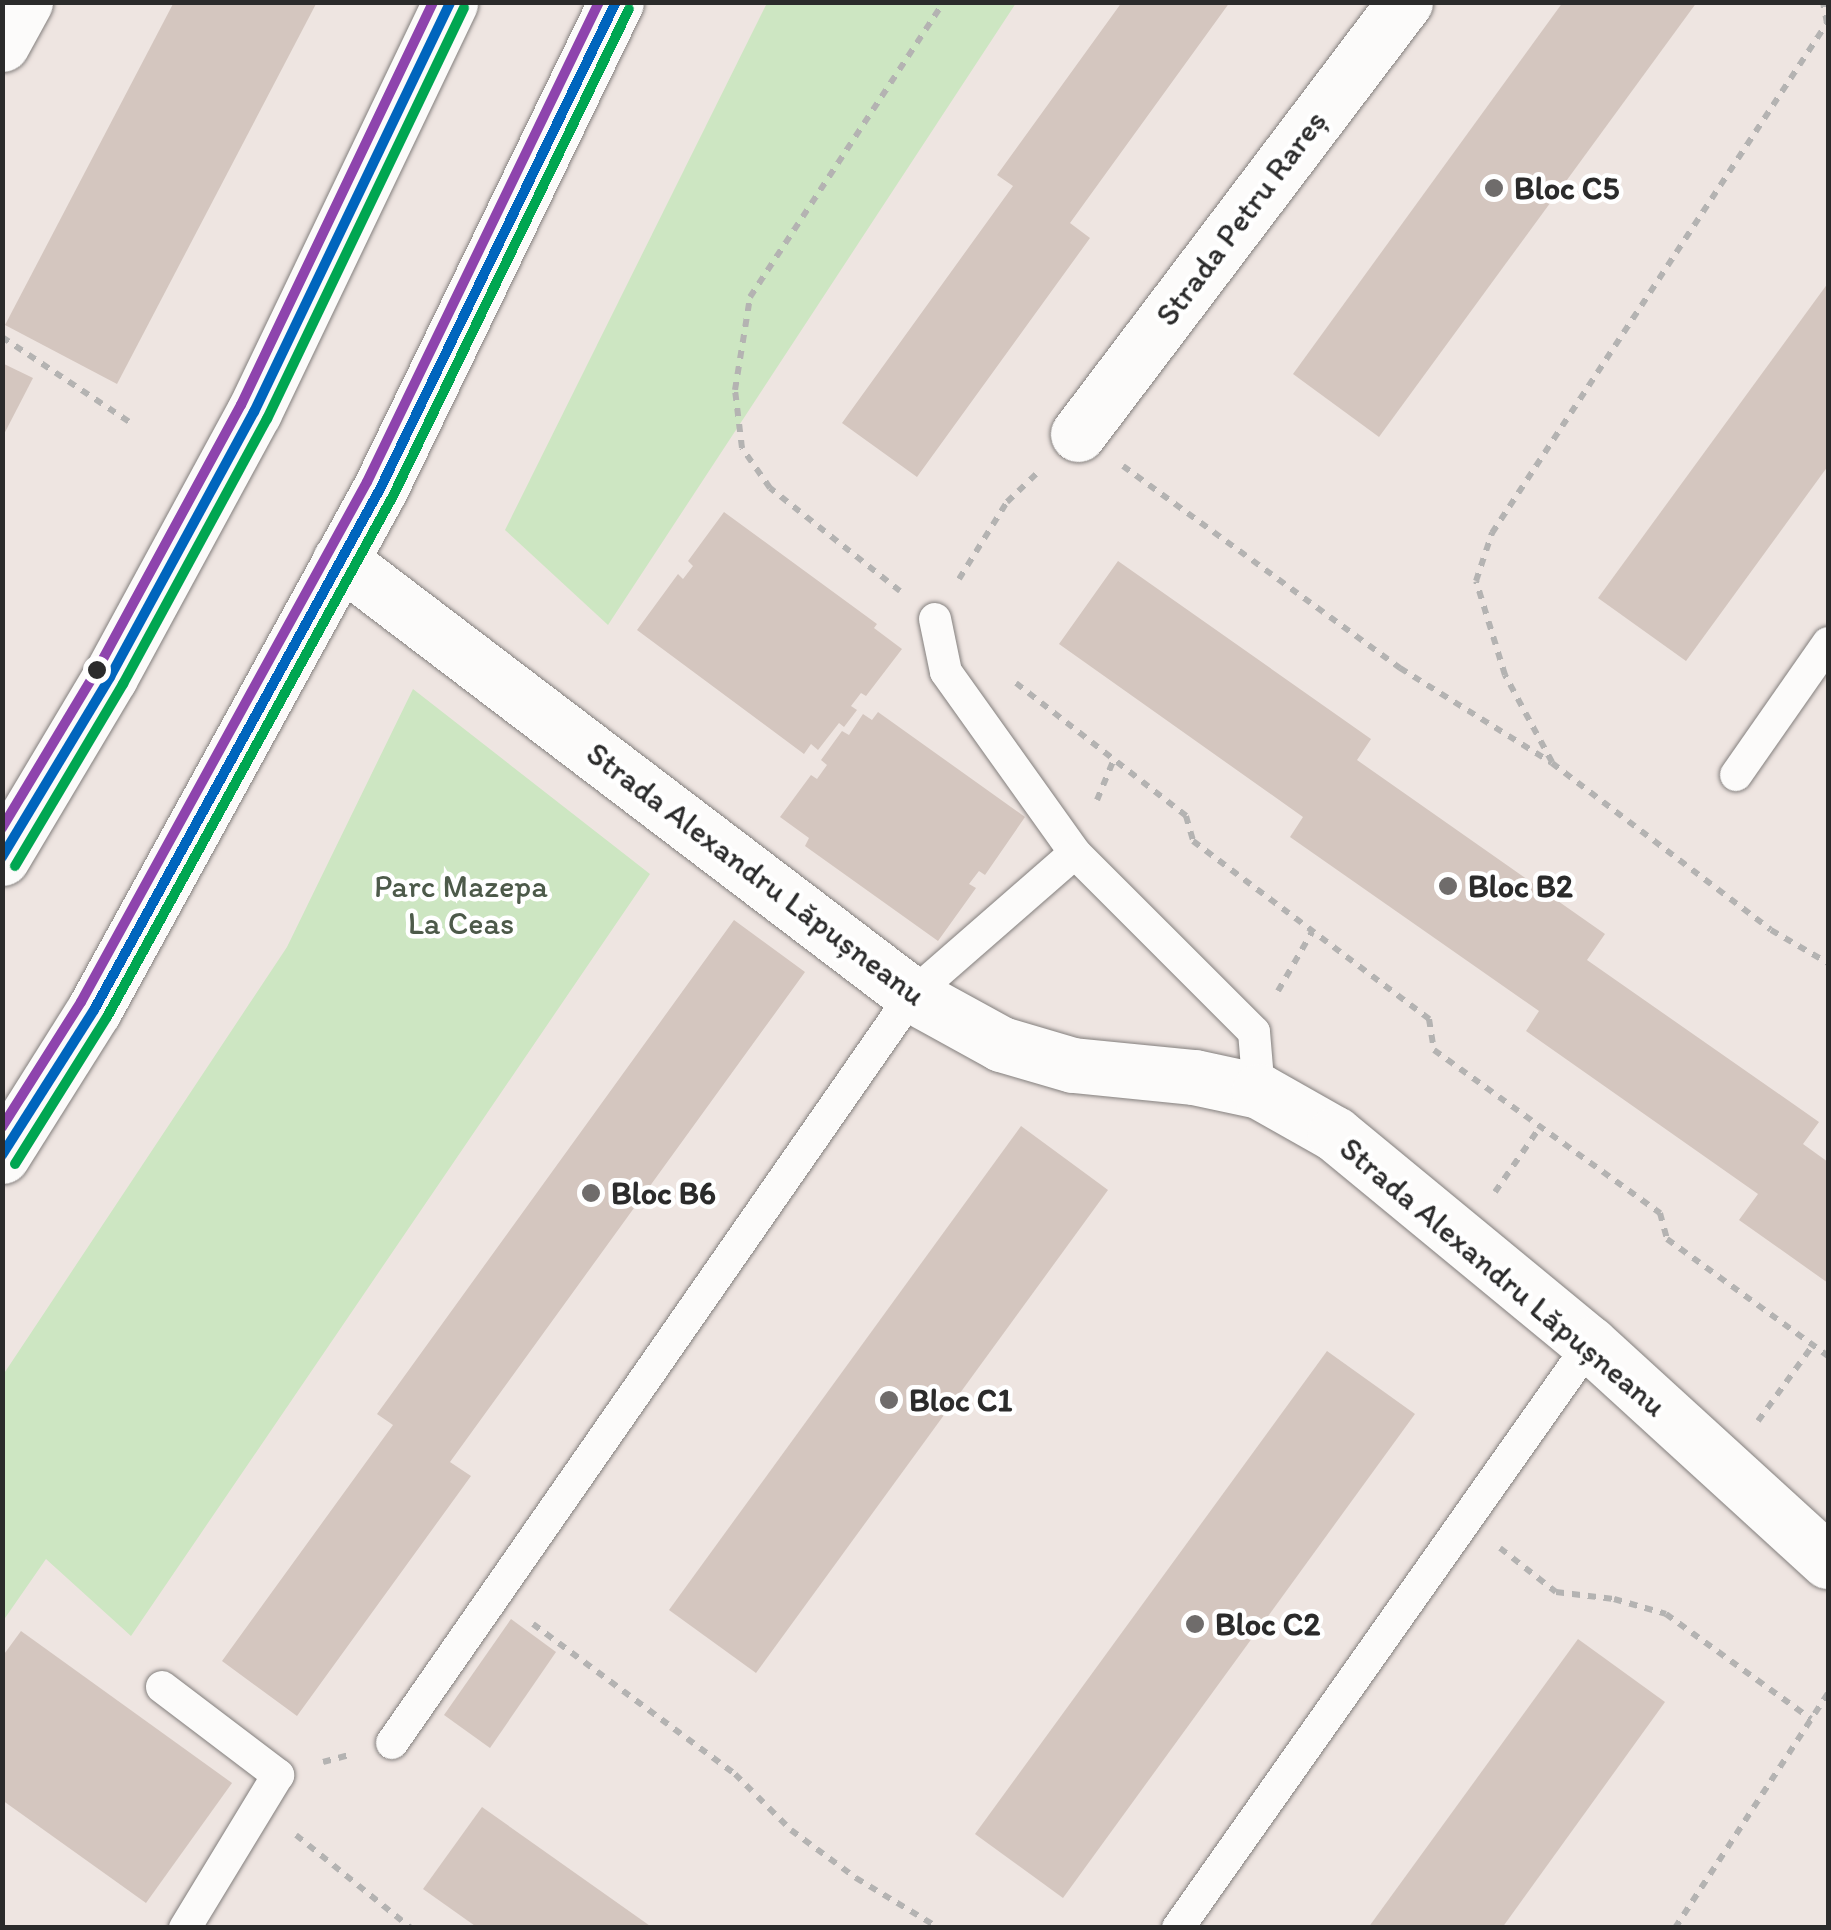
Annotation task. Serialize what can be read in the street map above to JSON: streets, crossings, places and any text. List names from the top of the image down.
{
  "streets": {
    "street": ["Strada Petru Rareș", "Strada Alexandru Lăpușneanu"]
  },
  "parks": ["Parc Mazepa La Ceas"],
  "places": [
    "Bloc C5",
    "Bloc B2",
    "Bloc B6",
    "Bloc C1",
    "Bloc C2"
  ]
}
